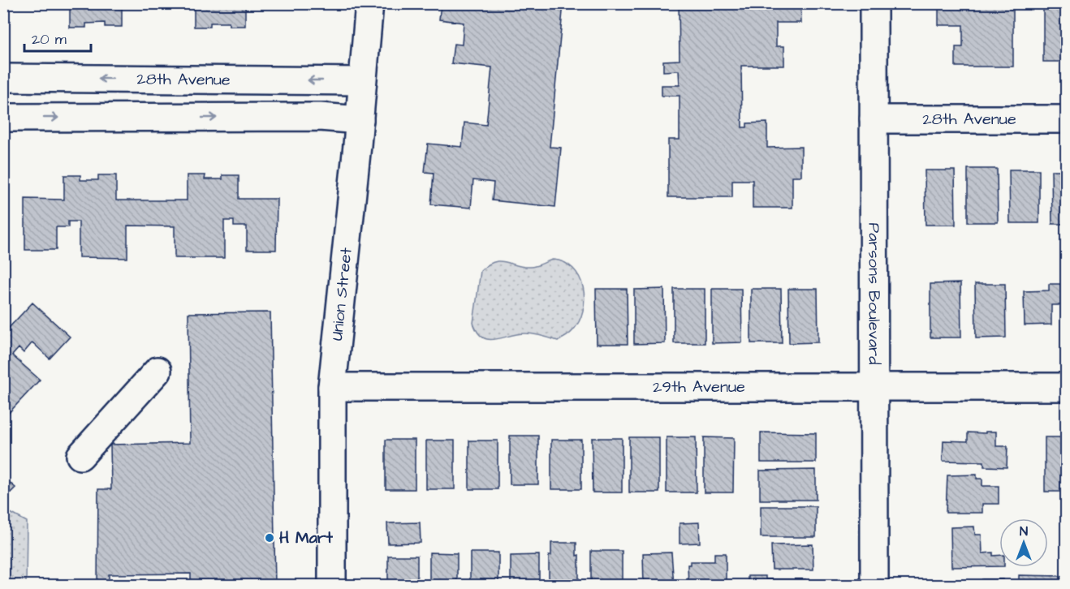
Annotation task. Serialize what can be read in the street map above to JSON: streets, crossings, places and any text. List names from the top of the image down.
{
  "streets": {
    "street": [
      "28th Avenue",
      "Union Street",
      "Parsons Boulevard",
      "29th Avenue"
    ]
  },
  "crossings": [
    ["28th Avenue", "Union Street"],
    ["28th Avenue", "Parsons Boulevard"],
    ["Union Street", "29th Avenue"],
    ["Parsons Boulevard", "29th Avenue"]
  ],
  "places": ["H Mart"],
  "scale_bar": "20 m",
  "north": "top"
}
